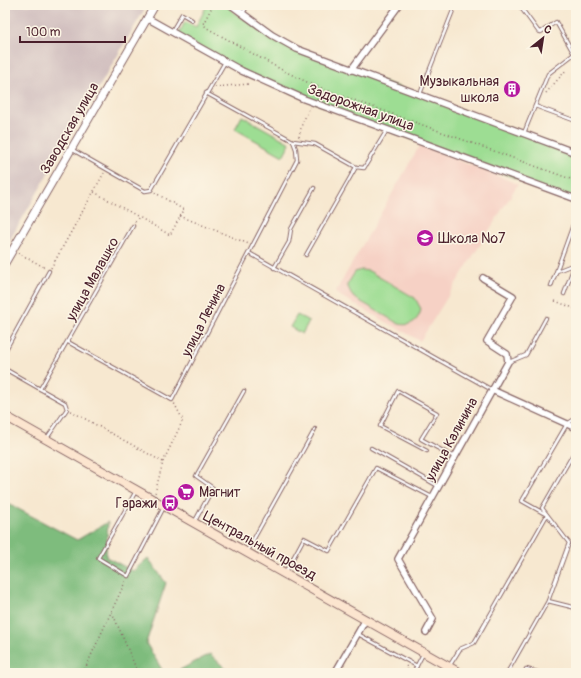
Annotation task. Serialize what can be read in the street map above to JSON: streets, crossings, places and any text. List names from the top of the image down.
{
  "streets": {
    "main road": ["Центральный проезд"],
    "street": ["Задорожная улица", "Заводская улица", "улица Калинина"],
    "lane": ["улица Малашко", "улица Ленина"]
  },
  "crossings": [
    ["Задорожная улица", "Заводская улица"]
  ],
  "places": {
    "building": ["Музыкальная школа"],
    "school or university": ["Школа №7"],
    "supermarket": ["Магнит"],
    "bus stop": ["Гаражи"]
  },
  "scale_bar": "100 m",
  "north": "top right"
}
